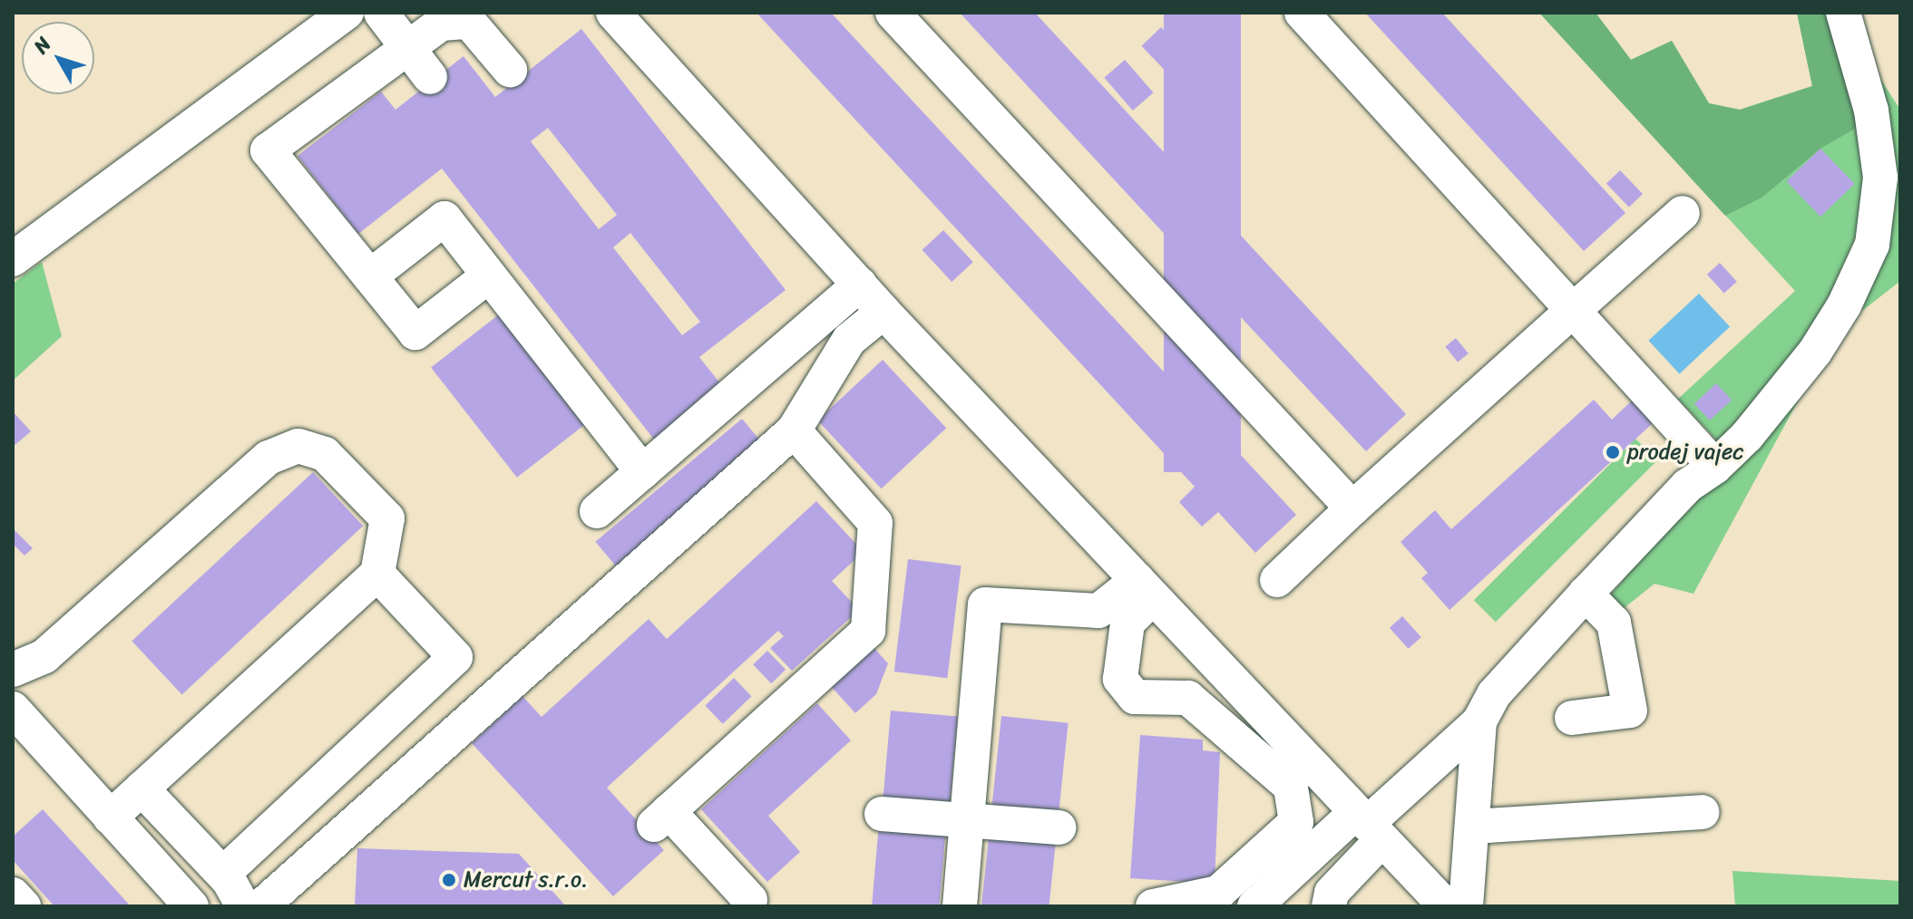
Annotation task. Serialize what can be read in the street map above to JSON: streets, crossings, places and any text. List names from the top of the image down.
{
  "places": ["prodej vajec", "Mercut s.r.o."],
  "north": "top left"
}
